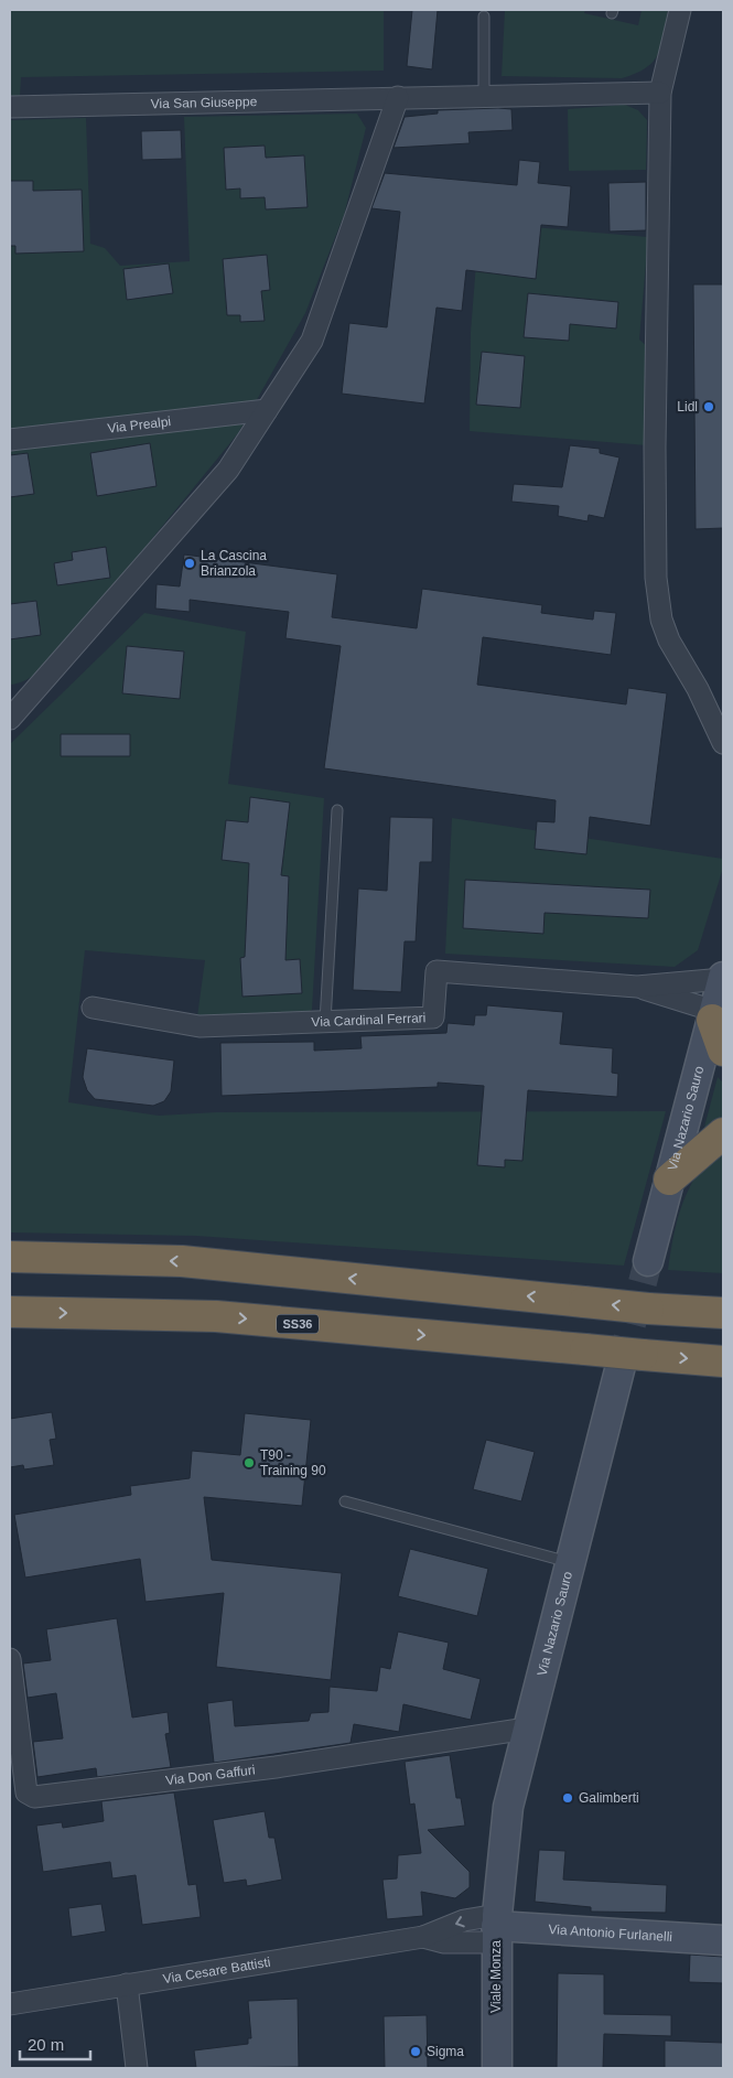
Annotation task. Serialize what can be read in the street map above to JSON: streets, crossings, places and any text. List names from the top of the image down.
{
  "streets": {
    "highway": ["SS36"],
    "main road": ["Via Nazario Sauro", "Via Antonio Furlanelli", "Viale Monza"],
    "street": [
      "Via San Giuseppe",
      "Via Prealpi",
      "Via Cardinal Ferrari",
      "Via Don Gaffuri",
      "Via Cesare Battisti"
    ]
  },
  "crossings": [
    ["Via Nazario Sauro", "SS36"],
    ["Via Nazario Sauro", "Via Don Gaffuri"],
    ["Via Nazario Sauro", "Viale Monza"],
    ["Via Antonio Furlanelli", "Via Cesare Battisti"],
    ["Via Antonio Furlanelli", "Viale Monza"],
    ["Via Cesare Battisti", "Viale Monza"]
  ],
  "places": [
    "Lidl",
    "La Cascina Brianzola",
    "T90 - Training 90",
    "Galimberti",
    "Sigma"
  ],
  "scale_bar": "20 m"
}
